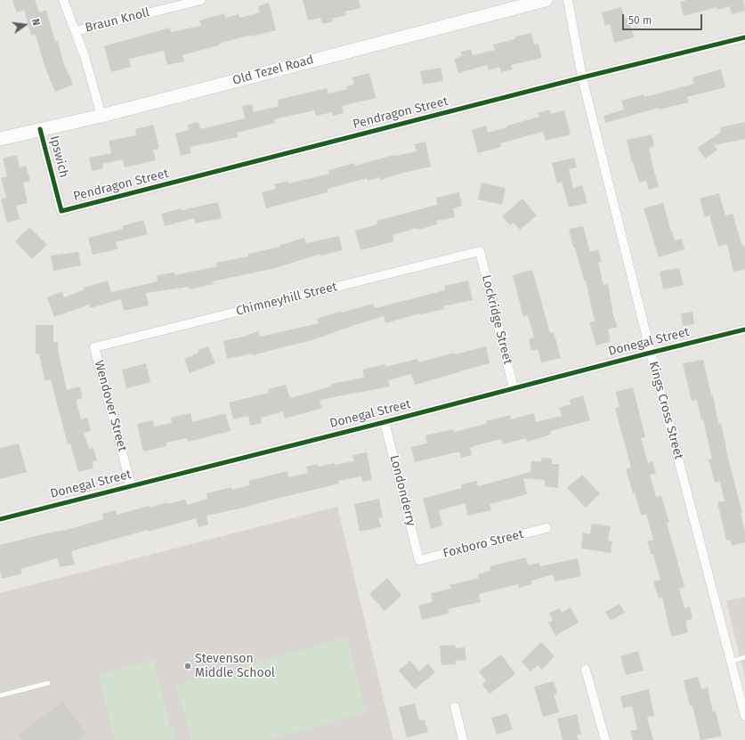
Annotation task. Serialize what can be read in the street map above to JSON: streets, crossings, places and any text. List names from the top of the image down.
{
  "streets": {
    "street": [
      "Braun Knoll",
      "Old Tezel Road",
      "Pendragon Street",
      "Ipswich",
      "Chimneyhill Street",
      "Lockridge Street",
      "Donegal Street",
      "Wendover Street",
      "Kings Cross Street",
      "Londonderry",
      "Foxboro Street"
    ]
  },
  "crossings": [
    ["Old Tezel Road", "Ipswich"],
    ["Pendragon Street", "Ipswich"],
    ["Pendragon Street", "Kings Cross Street"],
    ["Chimneyhill Street", "Lockridge Street"],
    ["Chimneyhill Street", "Wendover Street"],
    ["Lockridge Street", "Donegal Street"],
    ["Donegal Street", "Wendover Street"],
    ["Donegal Street", "Kings Cross Street"],
    ["Donegal Street", "Londonderry"],
    ["Londonderry", "Foxboro Street"]
  ],
  "places": ["Stevenson Middle School"],
  "scale_bar": "50 m",
  "north": "right"
}
